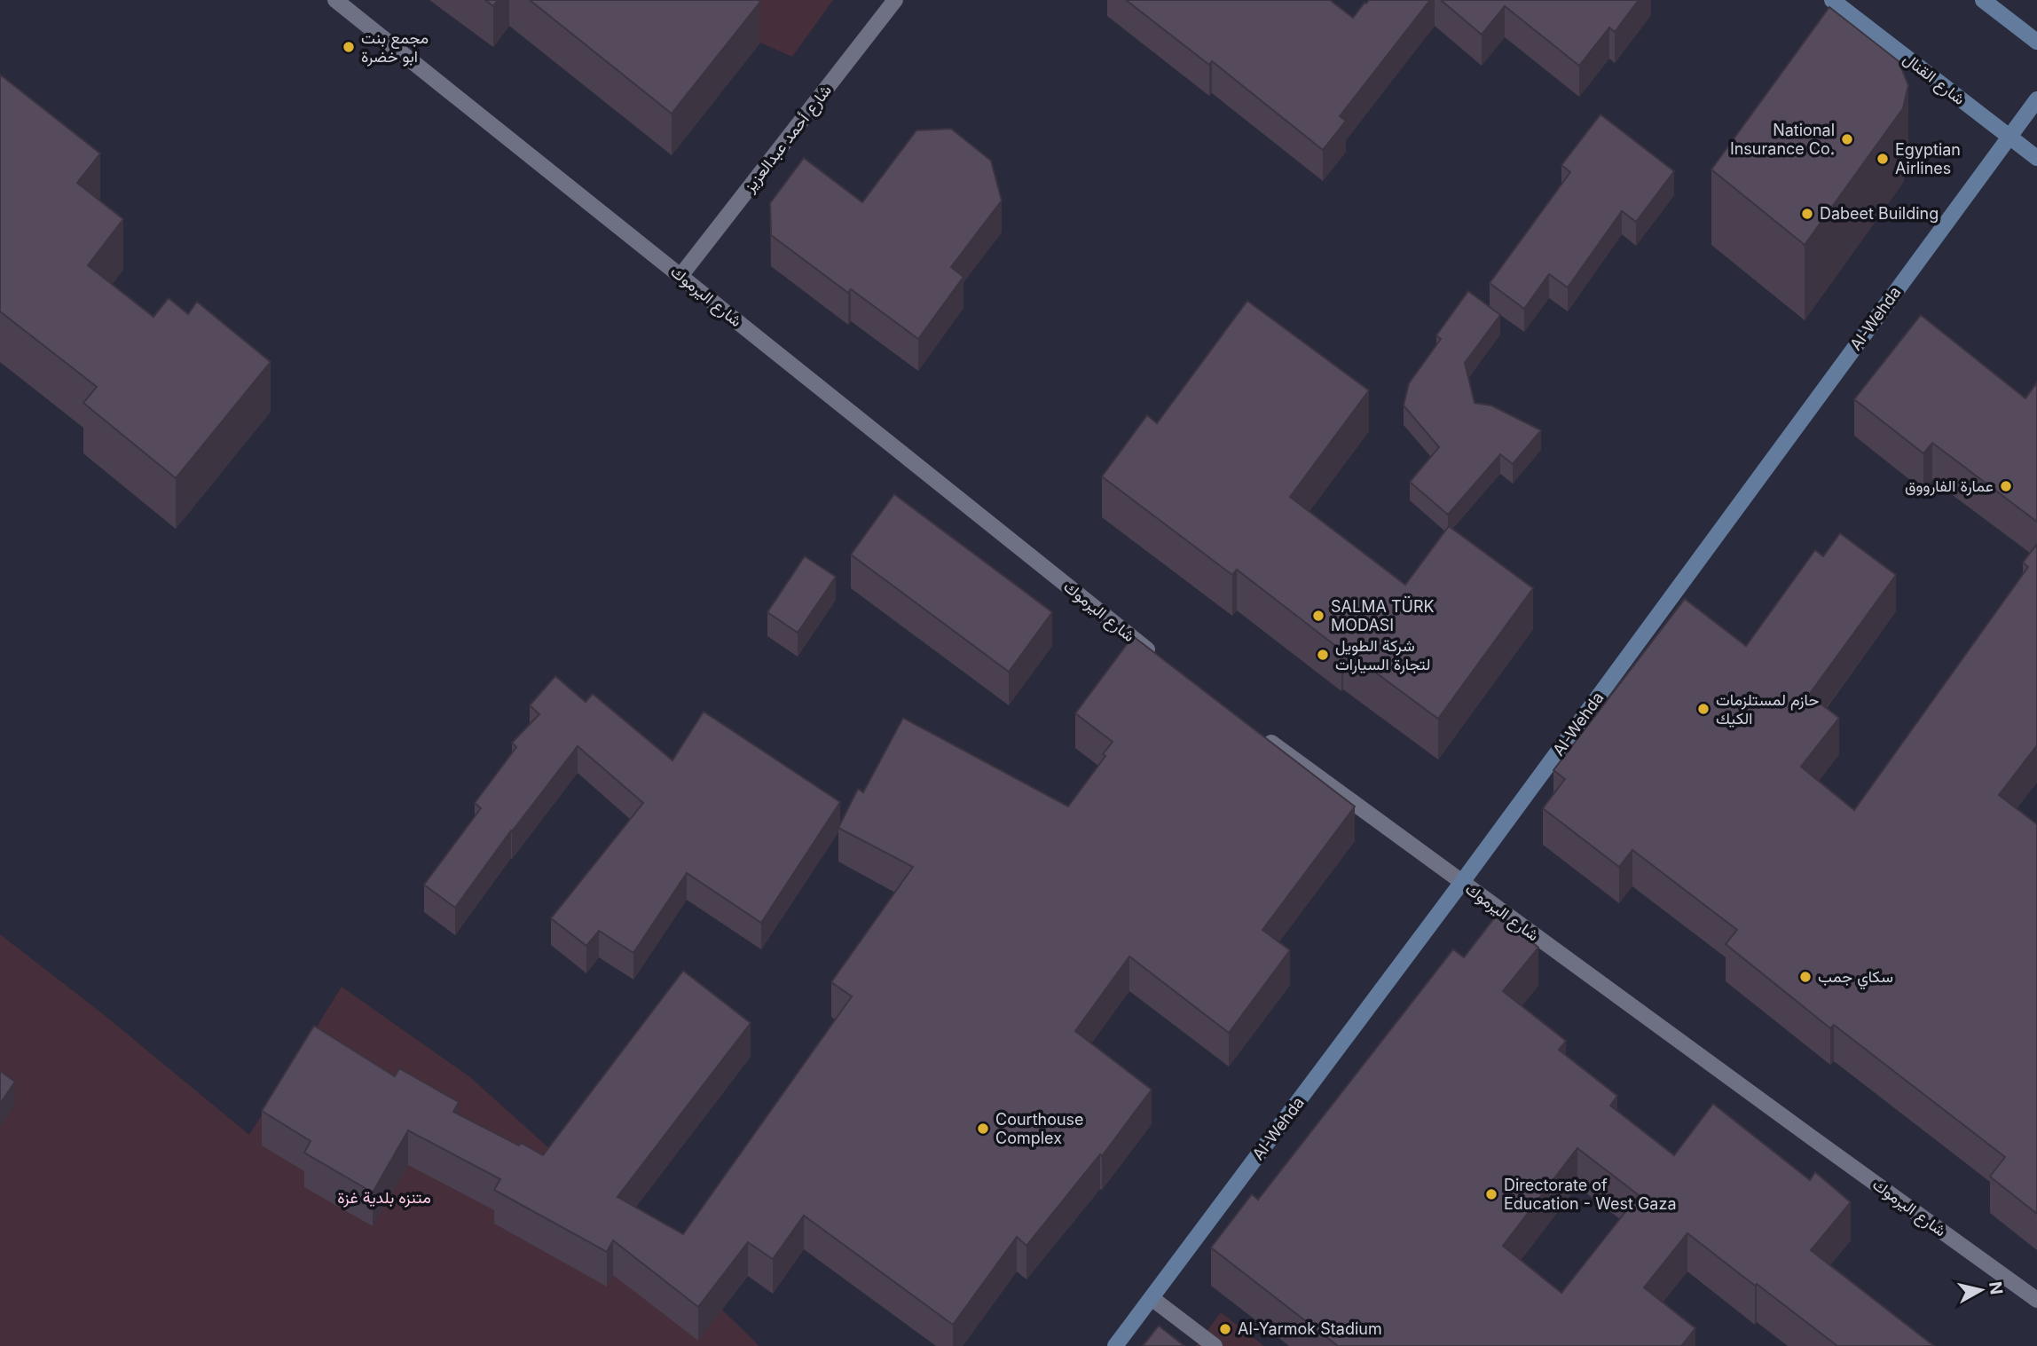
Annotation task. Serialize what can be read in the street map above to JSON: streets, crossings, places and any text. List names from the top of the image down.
{
  "streets": {
    "main road": ["شارع القنال", "Al-Wehda"],
    "street": ["شارع أحمد عبدالعزيز", "شارع اليرموك"]
  },
  "crossings": [
    ["شارع القنال", "Al-Wehda"],
    ["شارع أحمد عبدالعزيز", "شارع اليرموك"],
    ["شارع اليرموك", "Al-Wehda"]
  ],
  "parks": ["متنزه بلدية غزة"],
  "places": [
    "مجمع بنت ابو خضرة",
    "National Insurance Co.",
    "Egyptian Airlines",
    "Dabeet Building",
    "عمارة الفارووق",
    "SALMA TÜRK MODASI",
    "شركة الطويل لتجارة السيارات",
    "حازم لمستلزمات الكيك",
    "سكاي جمب",
    "Courthouse Complex",
    "Directorate of Education - West Gaza",
    "Al-Yarmok Stadium"
  ],
  "north": "right"
}
